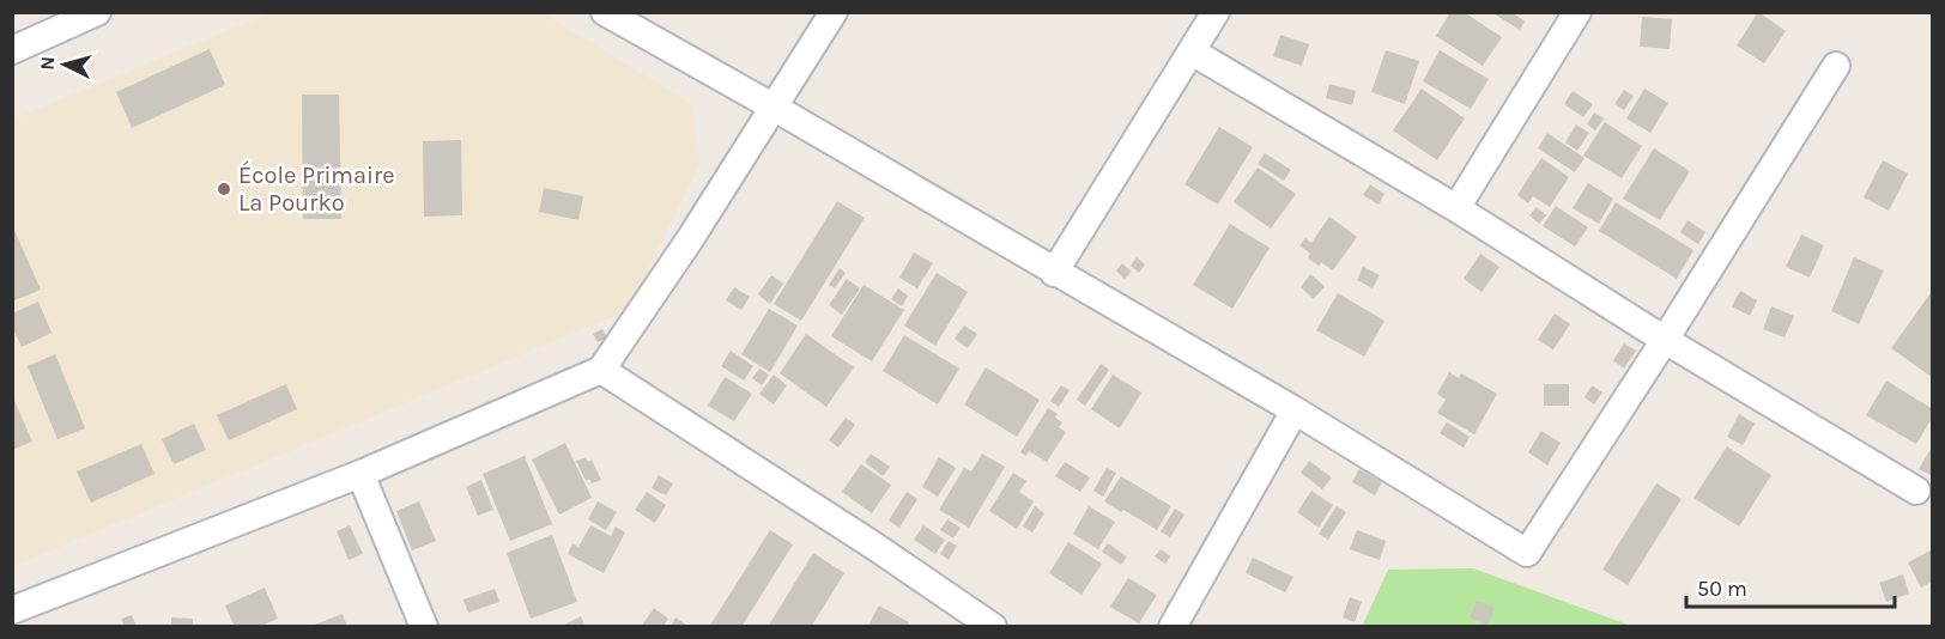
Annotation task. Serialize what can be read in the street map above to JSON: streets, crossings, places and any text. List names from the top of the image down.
{
  "places": ["École Primaire La Pourko"],
  "scale_bar": "50 m",
  "north": "left"
}
